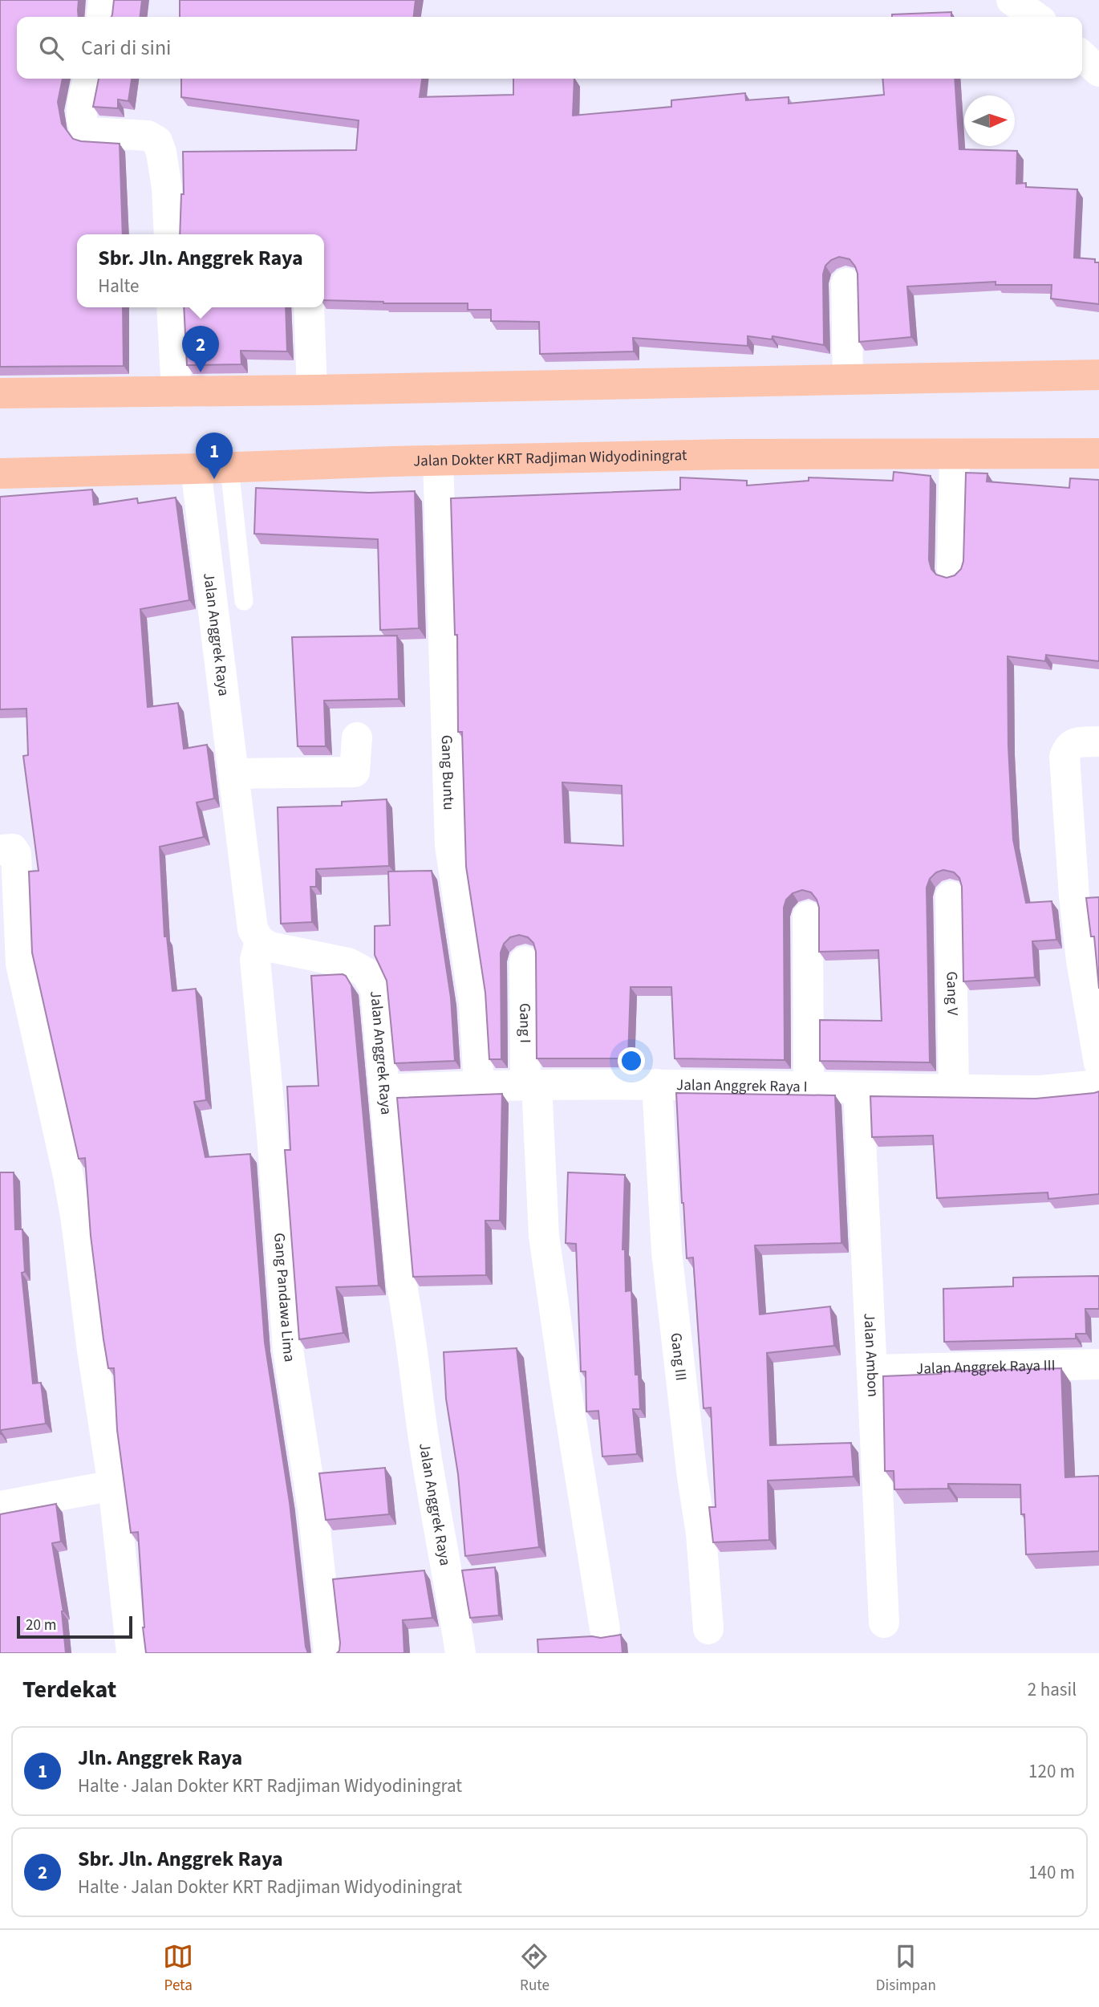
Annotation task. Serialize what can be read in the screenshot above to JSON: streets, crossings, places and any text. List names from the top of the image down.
{
  "streets": {
    "main road": ["Jalan Dokter KRT Radjiman Widyodiningrat"],
    "street": [
      "Jalan Anggrek Raya",
      "Gang Buntu",
      "Gang V",
      "Gang I",
      "Jalan Anggrek Raya I",
      "Gang Pandawa Lima",
      "Jalan Ambon",
      "Gang III",
      "Jalan Anggrek Raya III"
    ]
  },
  "crossings": [
    ["Jalan Dokter KRT Radjiman Widyodiningrat", "Jalan Anggrek Raya"],
    ["Jalan Dokter KRT Radjiman Widyodiningrat", "Gang Buntu"],
    ["Jalan Anggrek Raya", "Jalan Anggrek Raya I"],
    ["Jalan Anggrek Raya", "Gang Pandawa Lima"],
    ["Gang Buntu", "Jalan Anggrek Raya I"],
    ["Gang V", "Jalan Anggrek Raya I"],
    ["Gang I", "Jalan Anggrek Raya I"],
    ["Jalan Anggrek Raya I", "Jalan Ambon"],
    ["Jalan Anggrek Raya I", "Gang III"],
    ["Jalan Ambon", "Jalan Anggrek Raya III"]
  ],
  "scale_bar": "20 m",
  "north": "right",
  "page": {
    "search": "Cari di sini",
    "popup": ["Sbr. Jln. Anggrek Raya", "Halte"],
    "pins": ["2", "1"],
    "scale": "20 m",
    "heading": ["Terdekat", "2 hasil"],
    "list": [
      {
        "mark": "1",
        "name": "Jln. Anggrek Raya",
        "note": "Halte · Jalan Dokter KRT Radjiman Widyodiningrat",
        "value": "120 m"
      },
      {
        "mark": "2",
        "name": "Sbr. Jln. Anggrek Raya",
        "note": "Halte · Jalan Dokter KRT Radjiman Widyodiningrat",
        "value": "140 m"
      }
    ],
    "nav": ["Peta", "Rute", "Disimpan"]
  }
}
